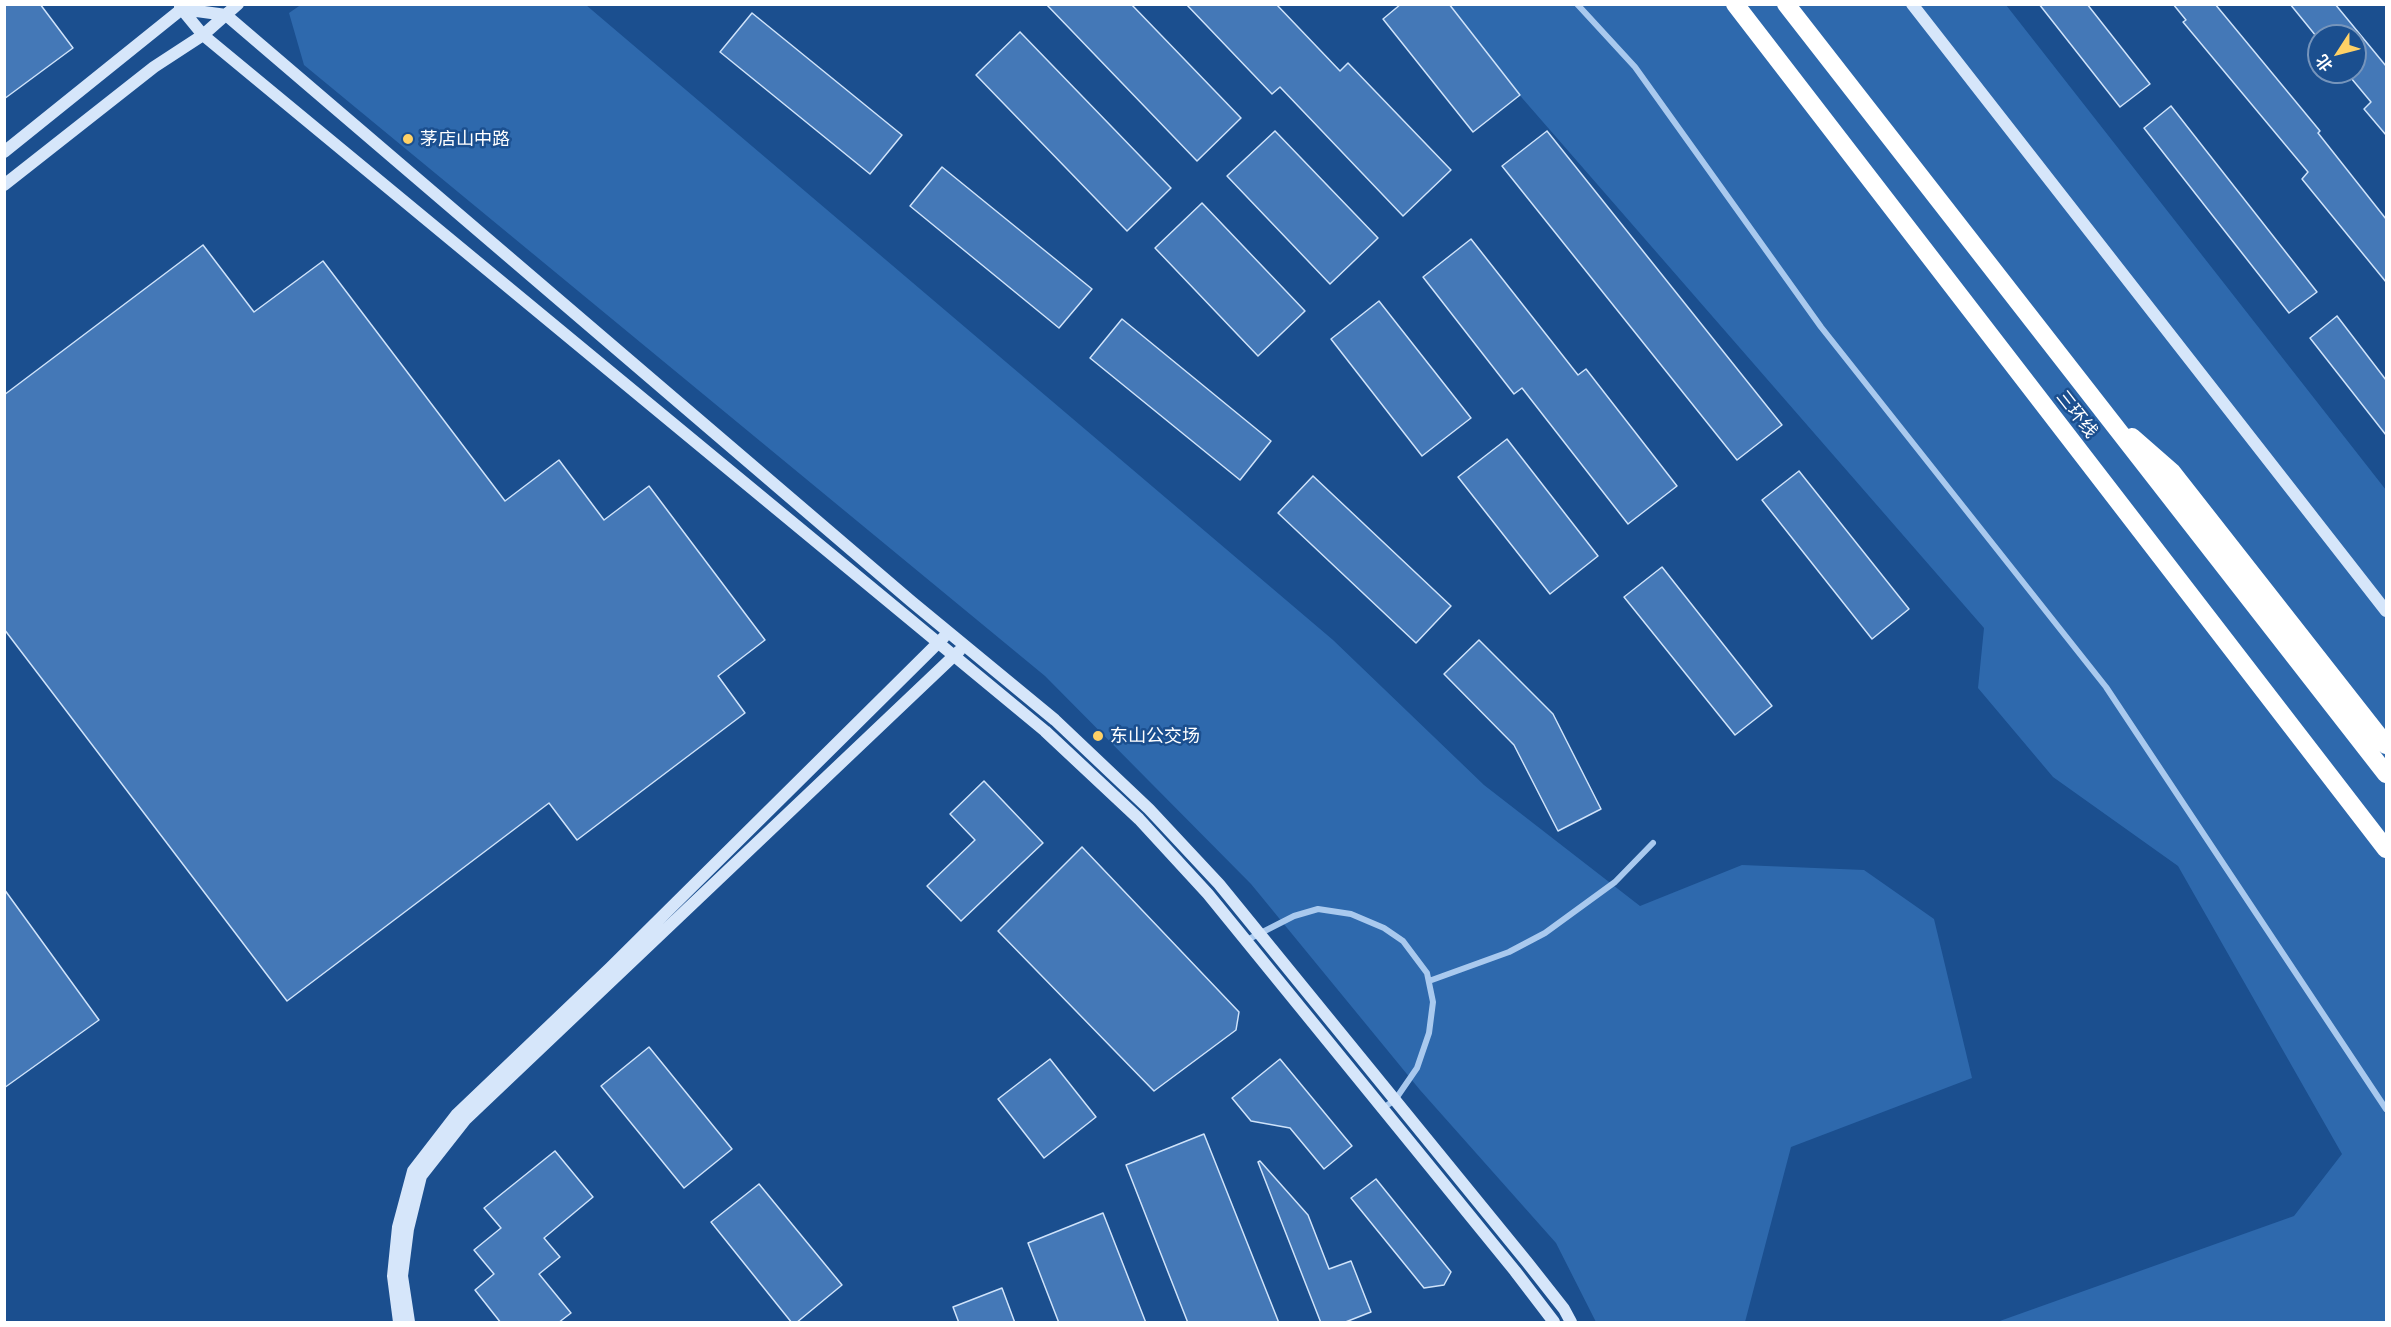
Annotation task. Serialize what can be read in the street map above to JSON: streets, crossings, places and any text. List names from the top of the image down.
{
  "streets": {
    "highway": ["三环线"]
  },
  "places": ["茅店山中路", "东山公交场"],
  "north": "bottom left"
}
